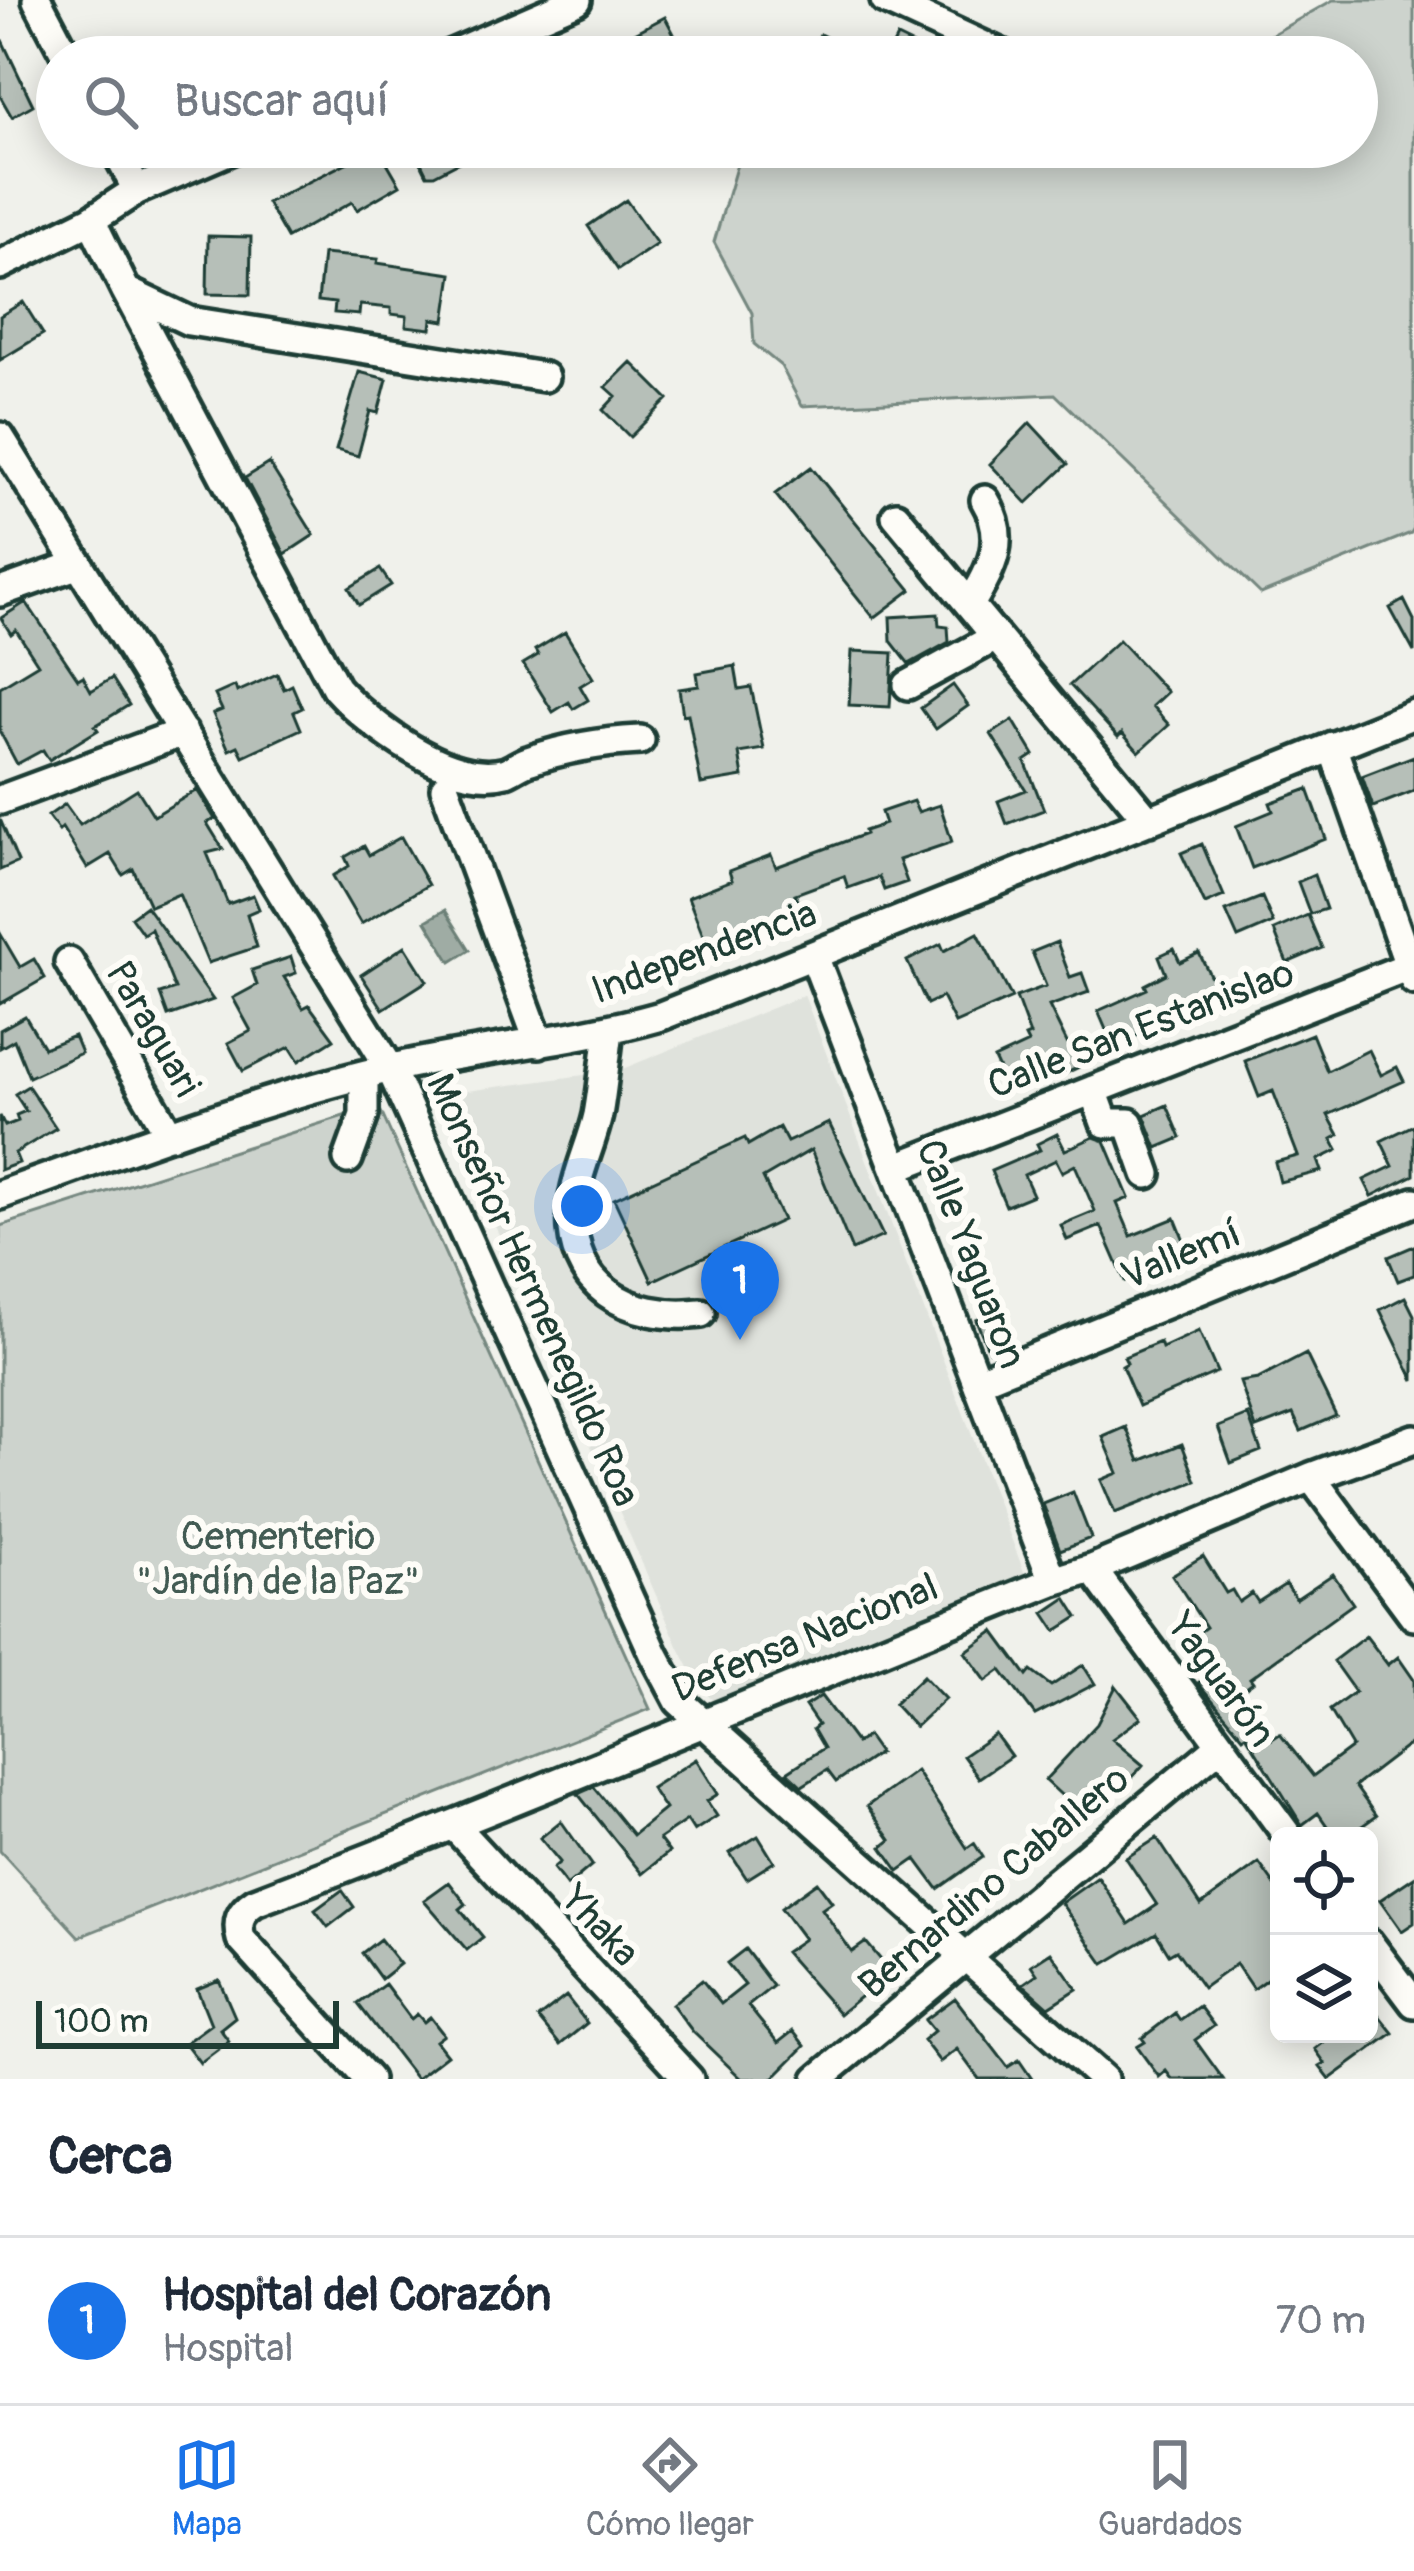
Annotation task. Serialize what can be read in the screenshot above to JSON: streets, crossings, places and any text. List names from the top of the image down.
{
  "streets": {
    "street": [
      "Independencia",
      "Paraguari",
      "Calle San Estanislao",
      "Calle Yaguaron",
      "Vallemí",
      "Monseñor Hermenegildo Roa",
      "Defensa Nacional",
      "Yaguarón",
      "Bernardino Caballero",
      "Yhaka"
    ]
  },
  "crossings": [
    ["Independencia", "Paraguari"],
    ["Independencia", "Calle Yaguaron"],
    ["Independencia", "Monseñor Hermenegildo Roa"],
    ["Calle San Estanislao", "Calle Yaguaron"],
    ["Calle Yaguaron", "Vallemí"],
    ["Calle Yaguaron", "Defensa Nacional"],
    ["Monseñor Hermenegildo Roa", "Defensa Nacional"],
    ["Monseñor Hermenegildo Roa", "Bernardino Caballero"],
    ["Defensa Nacional", "Yaguarón"],
    ["Defensa Nacional", "Yhaka"],
    ["Yaguarón", "Bernardino Caballero"]
  ],
  "parks": ["Cementerio \"Jardín de la Paz\""],
  "scale_bar": "100 m",
  "page": {
    "search": "Buscar aquí",
    "pins": "1",
    "scale": "100 m",
    "heading": "Cerca",
    "list": [
      {
        "mark": "1",
        "name": "Hospital del Corazón",
        "note": "Hospital",
        "value": "70 m"
      }
    ],
    "nav": ["Mapa", "Cómo llegar", "Guardados"]
  }
}
